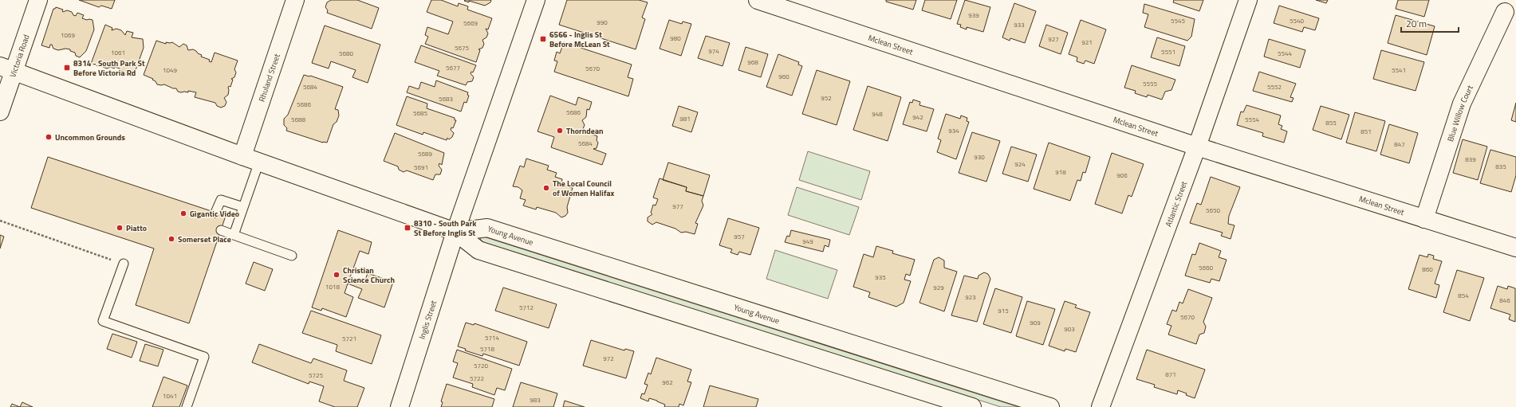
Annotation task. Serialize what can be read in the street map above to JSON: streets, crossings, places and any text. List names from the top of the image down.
{
  "streets": {
    "street": [
      "Mclean Street",
      "Victoria Road",
      "Rhuland Street",
      "Blue Willow Court",
      "Atlantic Street",
      "Young Avenue",
      "Inglis Street"
    ]
  },
  "crossings": [
    ["Mclean Street", "Blue Willow Court"],
    ["Mclean Street", "Atlantic Street"],
    ["Young Avenue", "Inglis Street"]
  ],
  "places": {
    "transit": ["6566 - Inglis St Before McLean St", "8314 - South Park St Before Victoria Rd", "8310 - South Park St Before Inglis St"],
    "other": [
      "Thorndean",
      "Uncommon Grounds",
      "The Local Council of Women Halifax",
      "Gigantic Video",
      "Piatto",
      "Somerset Place",
      "Christian Science Church"
    ]
  },
  "house_numbers": [
    "939",
    "5545",
    "5540",
    "990",
    "5669",
    "933",
    "1069",
    "980",
    "927",
    "921",
    "5675",
    "974",
    "5551",
    "1061",
    "5680",
    "5544",
    "968",
    "5677",
    "5670",
    "1049",
    "5541",
    "960",
    "5555",
    "5684",
    "5552",
    "952",
    "5683",
    "5686",
    "5686",
    "5685",
    "948",
    "942",
    "981",
    "5688",
    "5554",
    "855",
    "934",
    "851",
    "5684",
    "847",
    "5689",
    "930",
    "839",
    "924",
    "835",
    "5691",
    "918",
    "906",
    "977",
    "5650",
    "957",
    "949",
    "5660",
    "860",
    "935",
    "1018",
    "929",
    "854",
    "923",
    "846",
    "5712",
    "915",
    "5670",
    "909",
    "903",
    "5714",
    "5721",
    "5718",
    "972",
    "5720",
    "871",
    "5725",
    "5722",
    "962",
    "1041",
    "983"
  ],
  "scale_bar": "20 m"
}
